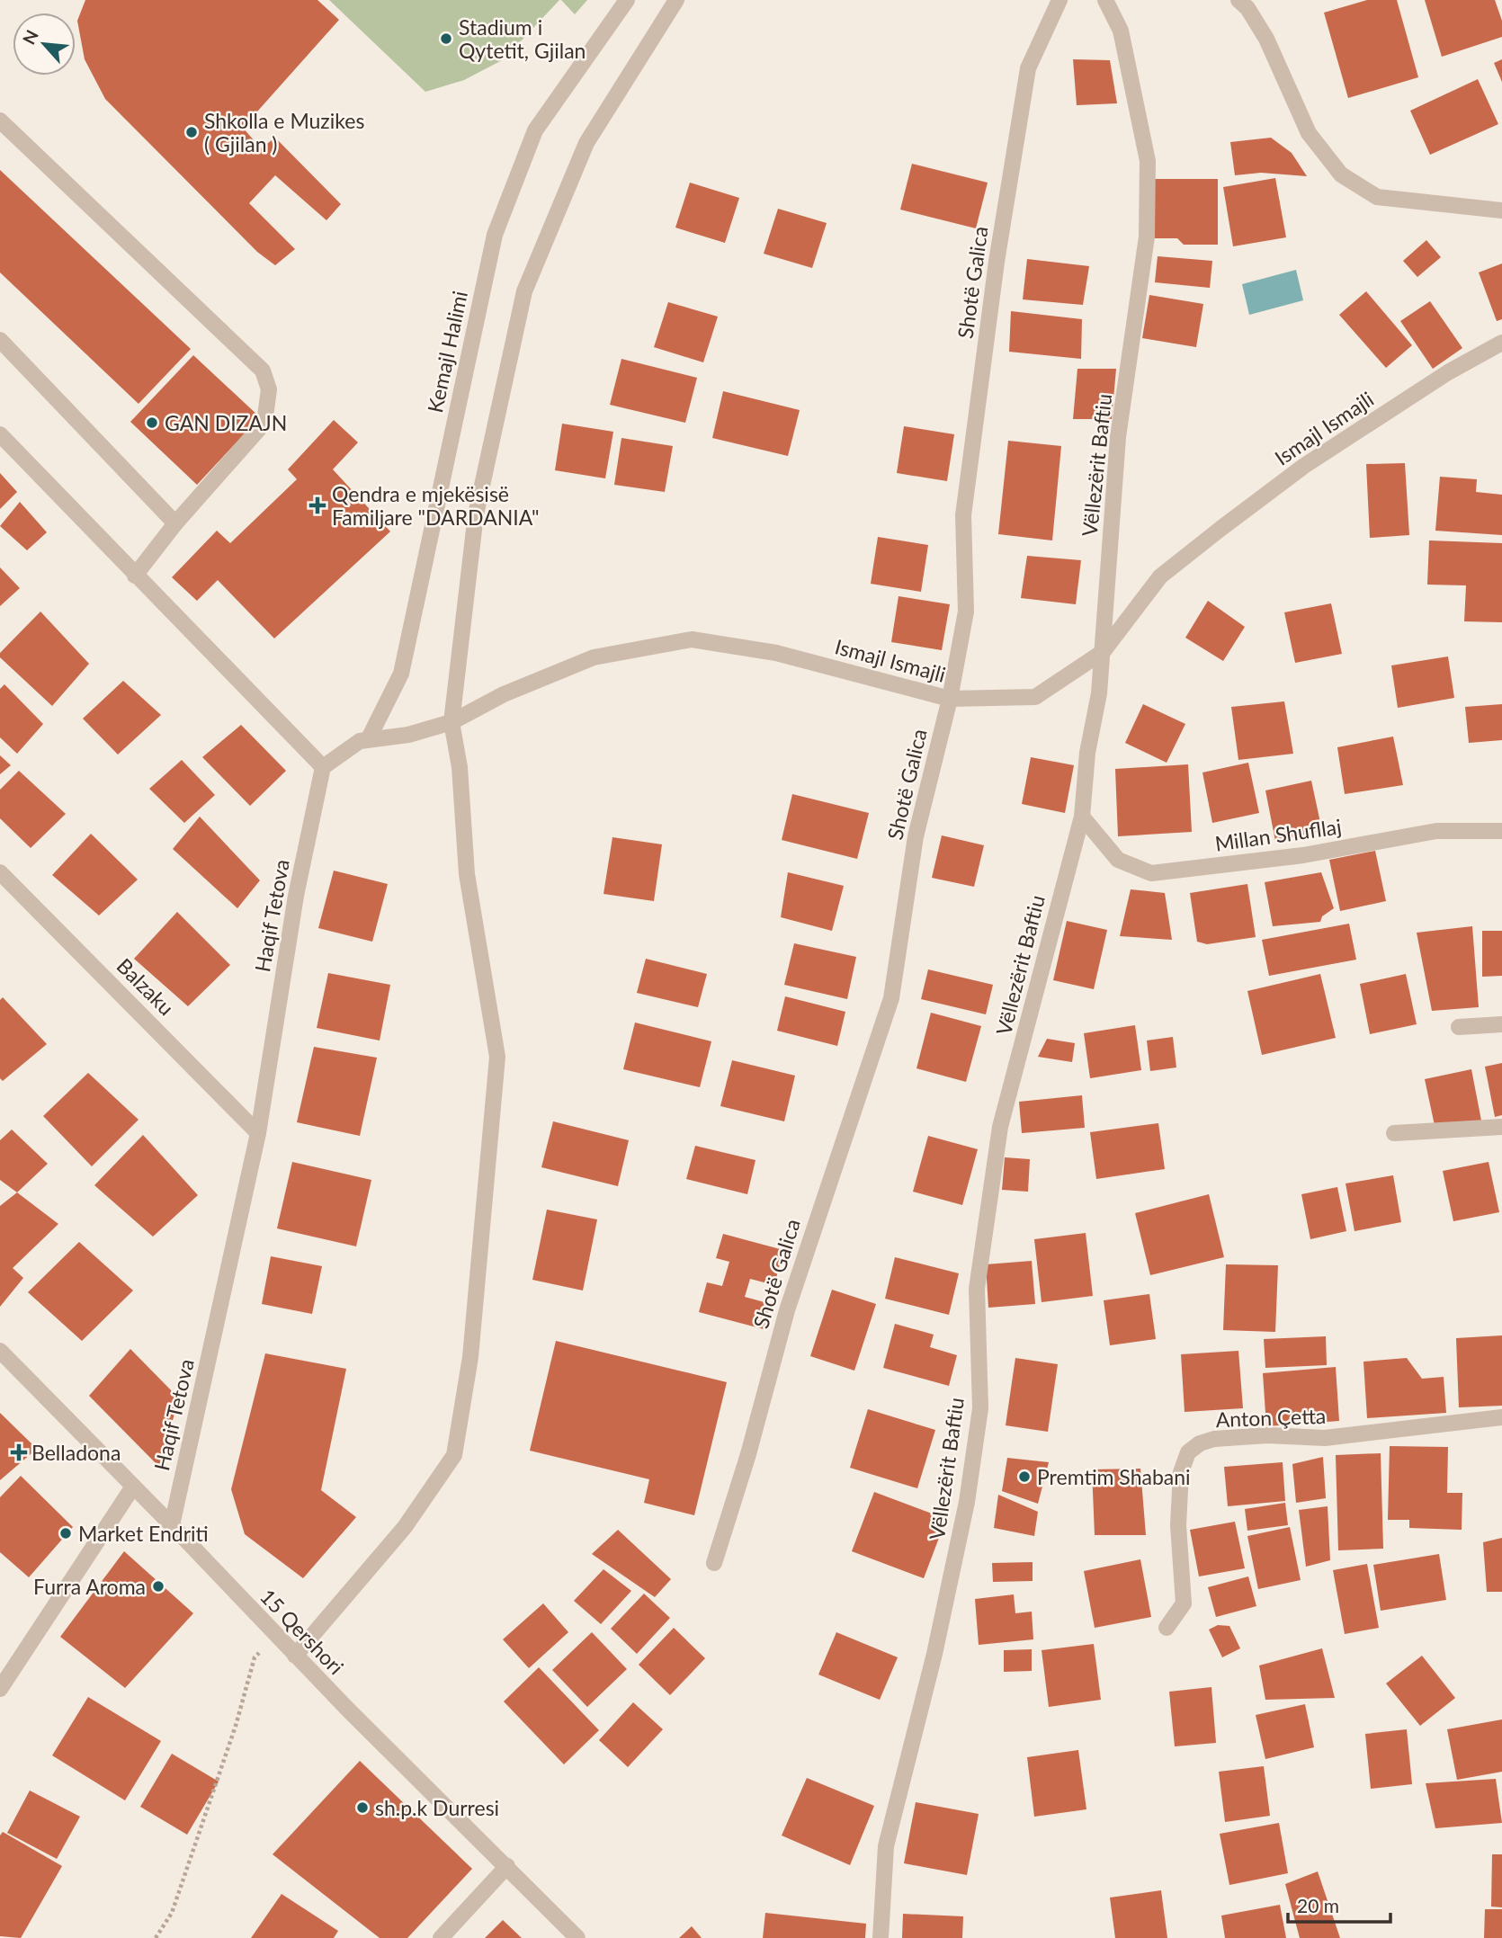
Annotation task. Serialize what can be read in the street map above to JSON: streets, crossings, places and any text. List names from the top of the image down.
{
  "streets": {
    "street": [
      "Shotë Galica",
      "Kemajl Halimi",
      "Ismajl Ismajli",
      "Vëllezërit Baftiu",
      "Millan Shufllaj",
      "Haqif Tetova",
      "Balzaku",
      "Anton Çetta",
      "15 Qershori"
    ]
  },
  "crossings": [
    ["Shotë Galica", "Ismajl Ismajli"],
    ["Kemajl Halimi", "Ismajl Ismajli"],
    ["Ismajl Ismajli", "Vëllezërit Baftiu"],
    ["Ismajl Ismajli", "Haqif Tetova"],
    ["Vëllezërit Baftiu", "Millan Shufllaj"],
    ["Haqif Tetova", "Balzaku"],
    ["Haqif Tetova", "15 Qershori"]
  ],
  "places": {
    "other": [
      "Stadium i Qytetit, Gjilan",
      "Shkolla e Muzikes ( Gjilan )",
      "GAN DIZAJN",
      "Premtim Shabani",
      "Market Endriti",
      "Furra Aroma",
      "sh.p.k Durresi"
    ],
    "health": ["Qendra e mjekësisë Familjare \"DARDANIA\"", "Belladona"]
  },
  "scale_bar": "20 m",
  "north": "top left"
}
